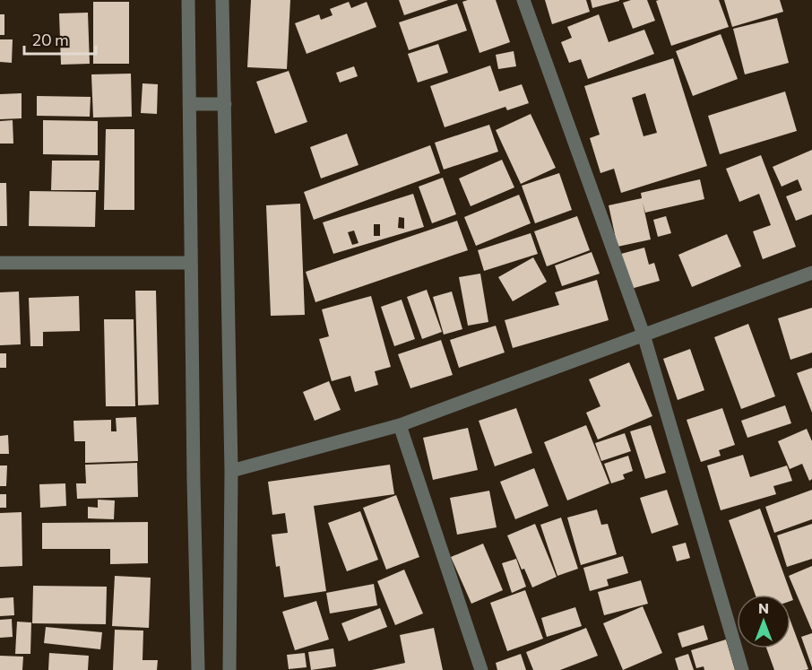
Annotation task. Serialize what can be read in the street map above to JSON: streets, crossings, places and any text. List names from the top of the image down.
{
  "scale_bar": "20 m",
  "north": "top"
}
